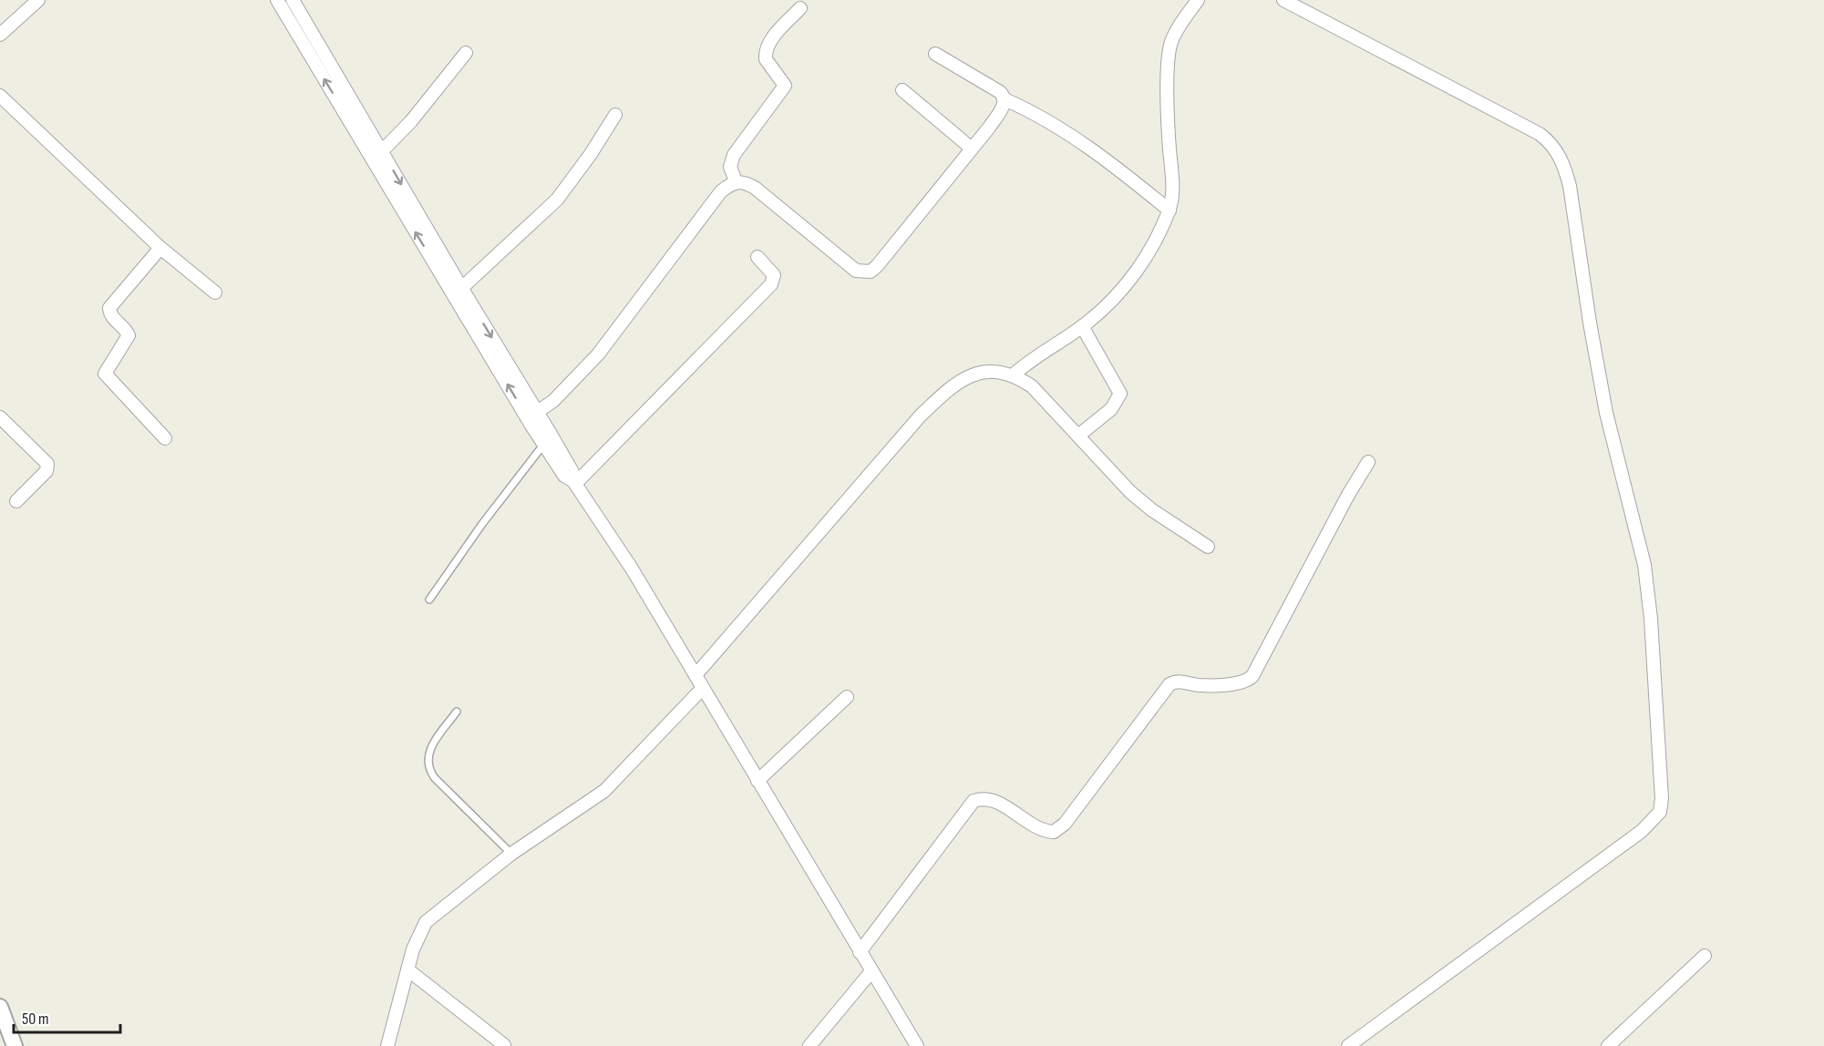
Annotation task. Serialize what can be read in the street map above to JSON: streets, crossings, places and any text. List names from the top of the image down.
{
  "scale_bar": "50 m"
}
